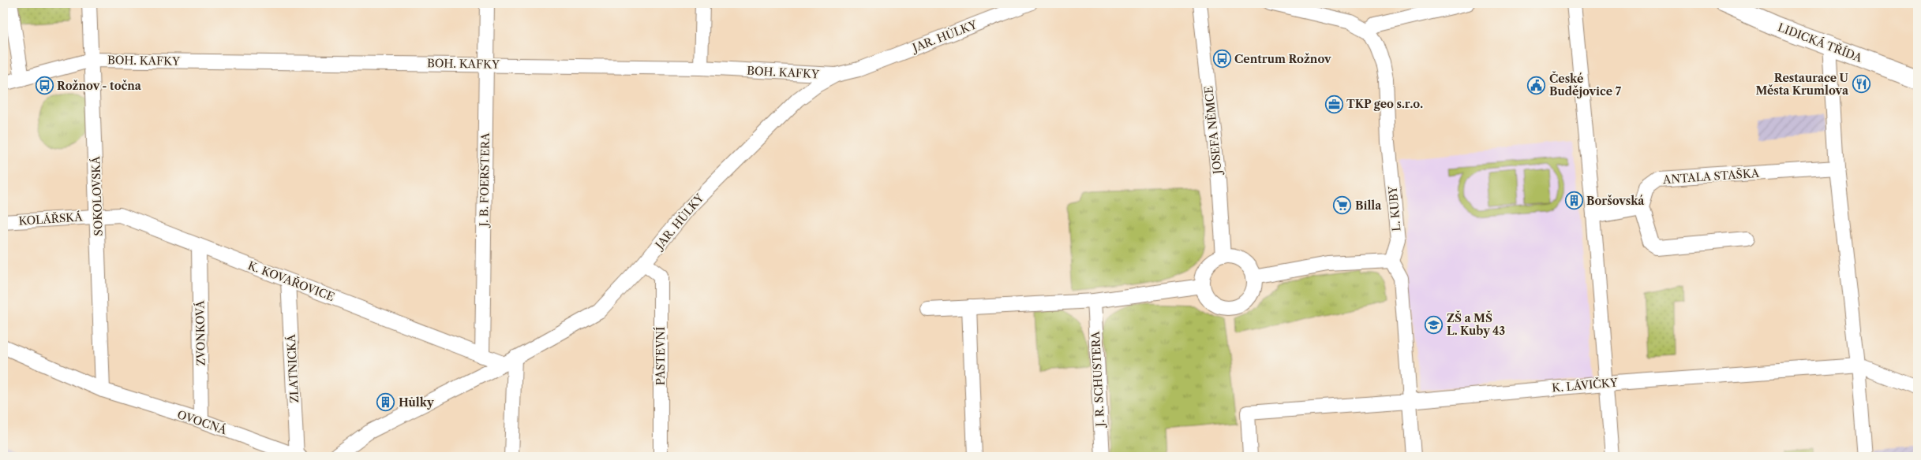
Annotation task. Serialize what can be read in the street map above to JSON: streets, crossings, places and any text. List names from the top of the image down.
{
  "streets": {
    "street": [
      "JAR. HŮLKY",
      "LIDICKÁ TŘÍDA",
      "BOH. KAFKY",
      "JOSEFA NĚMCE",
      "ANTALA STAŠKA",
      "J. B. FOERSTERA",
      "SOKOLOVSKÁ",
      "L. KUBY",
      "KOLÁŘSKÁ",
      "K. KOVAŘOVICE",
      "ZVONKOVÁ",
      "PASTEVNÍ",
      "ZLATNICKÁ",
      "J. R. SCHUSTERA",
      "K. LÁVIČKY",
      "OVOCNÁ"
    ]
  },
  "crossings": [
    ["JAR. HŮLKY", "BOH. KAFKY"],
    ["JAR. HŮLKY", "K. KOVAŘOVICE"],
    ["JAR. HŮLKY", "PASTEVNÍ"],
    ["BOH. KAFKY", "J. B. FOERSTERA"],
    ["BOH. KAFKY", "SOKOLOVSKÁ"],
    ["J. B. FOERSTERA", "K. KOVAŘOVICE"],
    ["SOKOLOVSKÁ", "KOLÁŘSKÁ"],
    ["SOKOLOVSKÁ", "K. KOVAŘOVICE"],
    ["SOKOLOVSKÁ", "OVOCNÁ"],
    ["KOLÁŘSKÁ", "K. KOVAŘOVICE"],
    ["K. KOVAŘOVICE", "ZVONKOVÁ"],
    ["K. KOVAŘOVICE", "ZLATNICKÁ"],
    ["ZVONKOVÁ", "OVOCNÁ"],
    ["ZLATNICKÁ", "OVOCNÁ"]
  ],
  "places": {
    "bus stop": ["Centrum Rožnov", "Rožnov - točna"],
    "restaurant": ["Restaurace U Města Krumlova"],
    "public building": ["České Budějovice 7"],
    "office": ["TKP geo s.r.o."],
    "building": ["Boršovská", "Hůlky"],
    "supermarket": ["Billa"],
    "school or university": ["ZŠ a MŠ L. Kuby 43"]
  }
}
